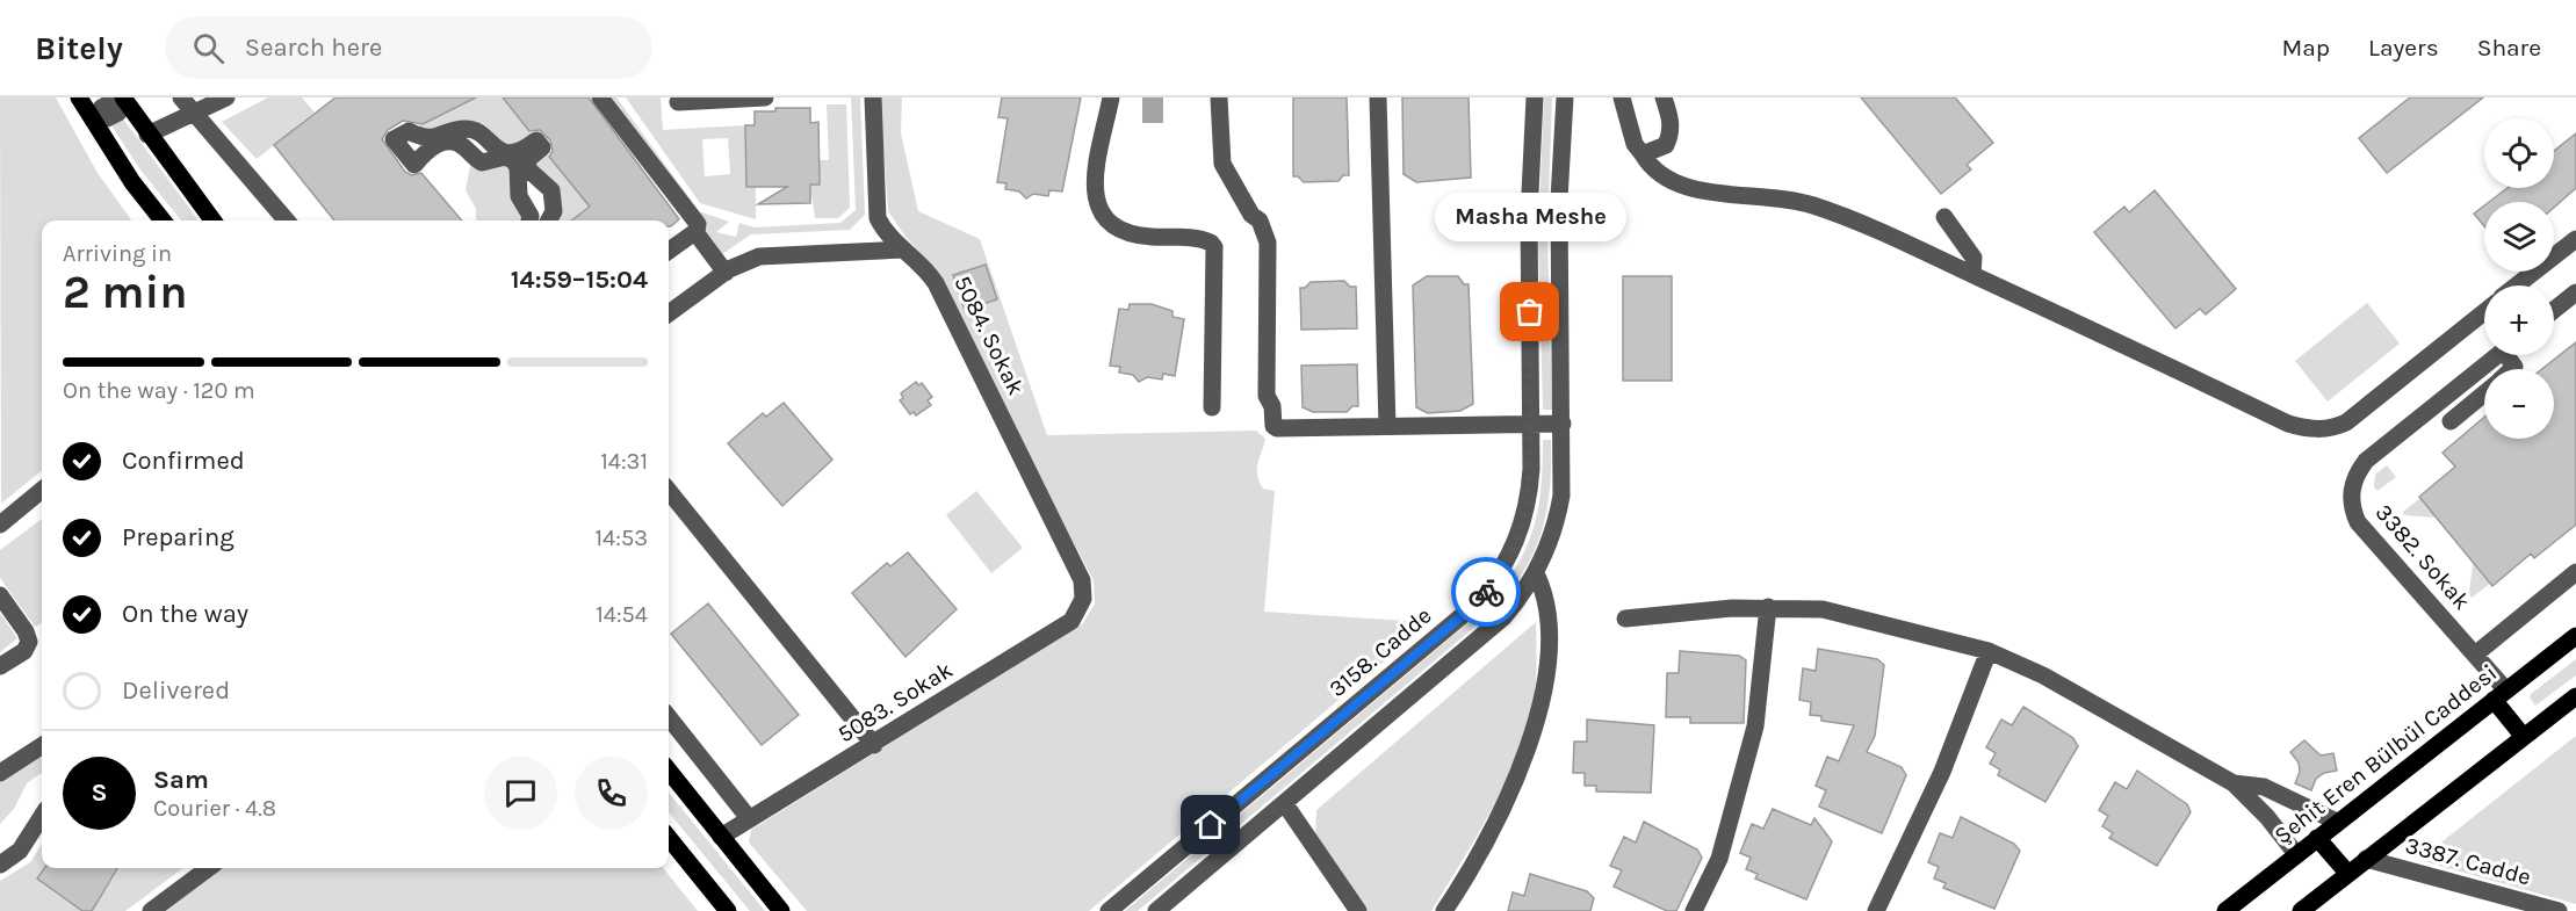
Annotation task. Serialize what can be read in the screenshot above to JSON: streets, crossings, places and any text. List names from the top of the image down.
{
  "streets": {
    "main road": ["Şehit Eren Bülbül Caddesi"],
    "street": [
      "5084. Sokak",
      "3382. Sokak",
      "3158. Cadde",
      "5083. Sokak",
      "3387. Cadde"
    ]
  },
  "crossings": [
    ["5084. Sokak", "5083. Sokak"],
    ["3382. Sokak", "Şehit Eren Bülbül Caddesi"]
  ],
  "places": ["Masha Meshe"],
  "page": {
    "header": "Bitely",
    "search": "Search here",
    "nav": ["Map", "Layers", "Share"],
    "map_buttons": ["+", "−"],
    "bubble": "Masha Meshe",
    "heading": ["2 min", "Arriving in", "14:59–15:04"],
    "panel": ["Sam", "Courier · 4.8"],
    "bar": "On the way · 120 m",
    "list": [
      ["Confirmed", "14:31"],
      ["Preparing", "14:53"],
      ["On the way", "14:54"],
      "Delivered"
    ],
    "round": "S"
  }
}
